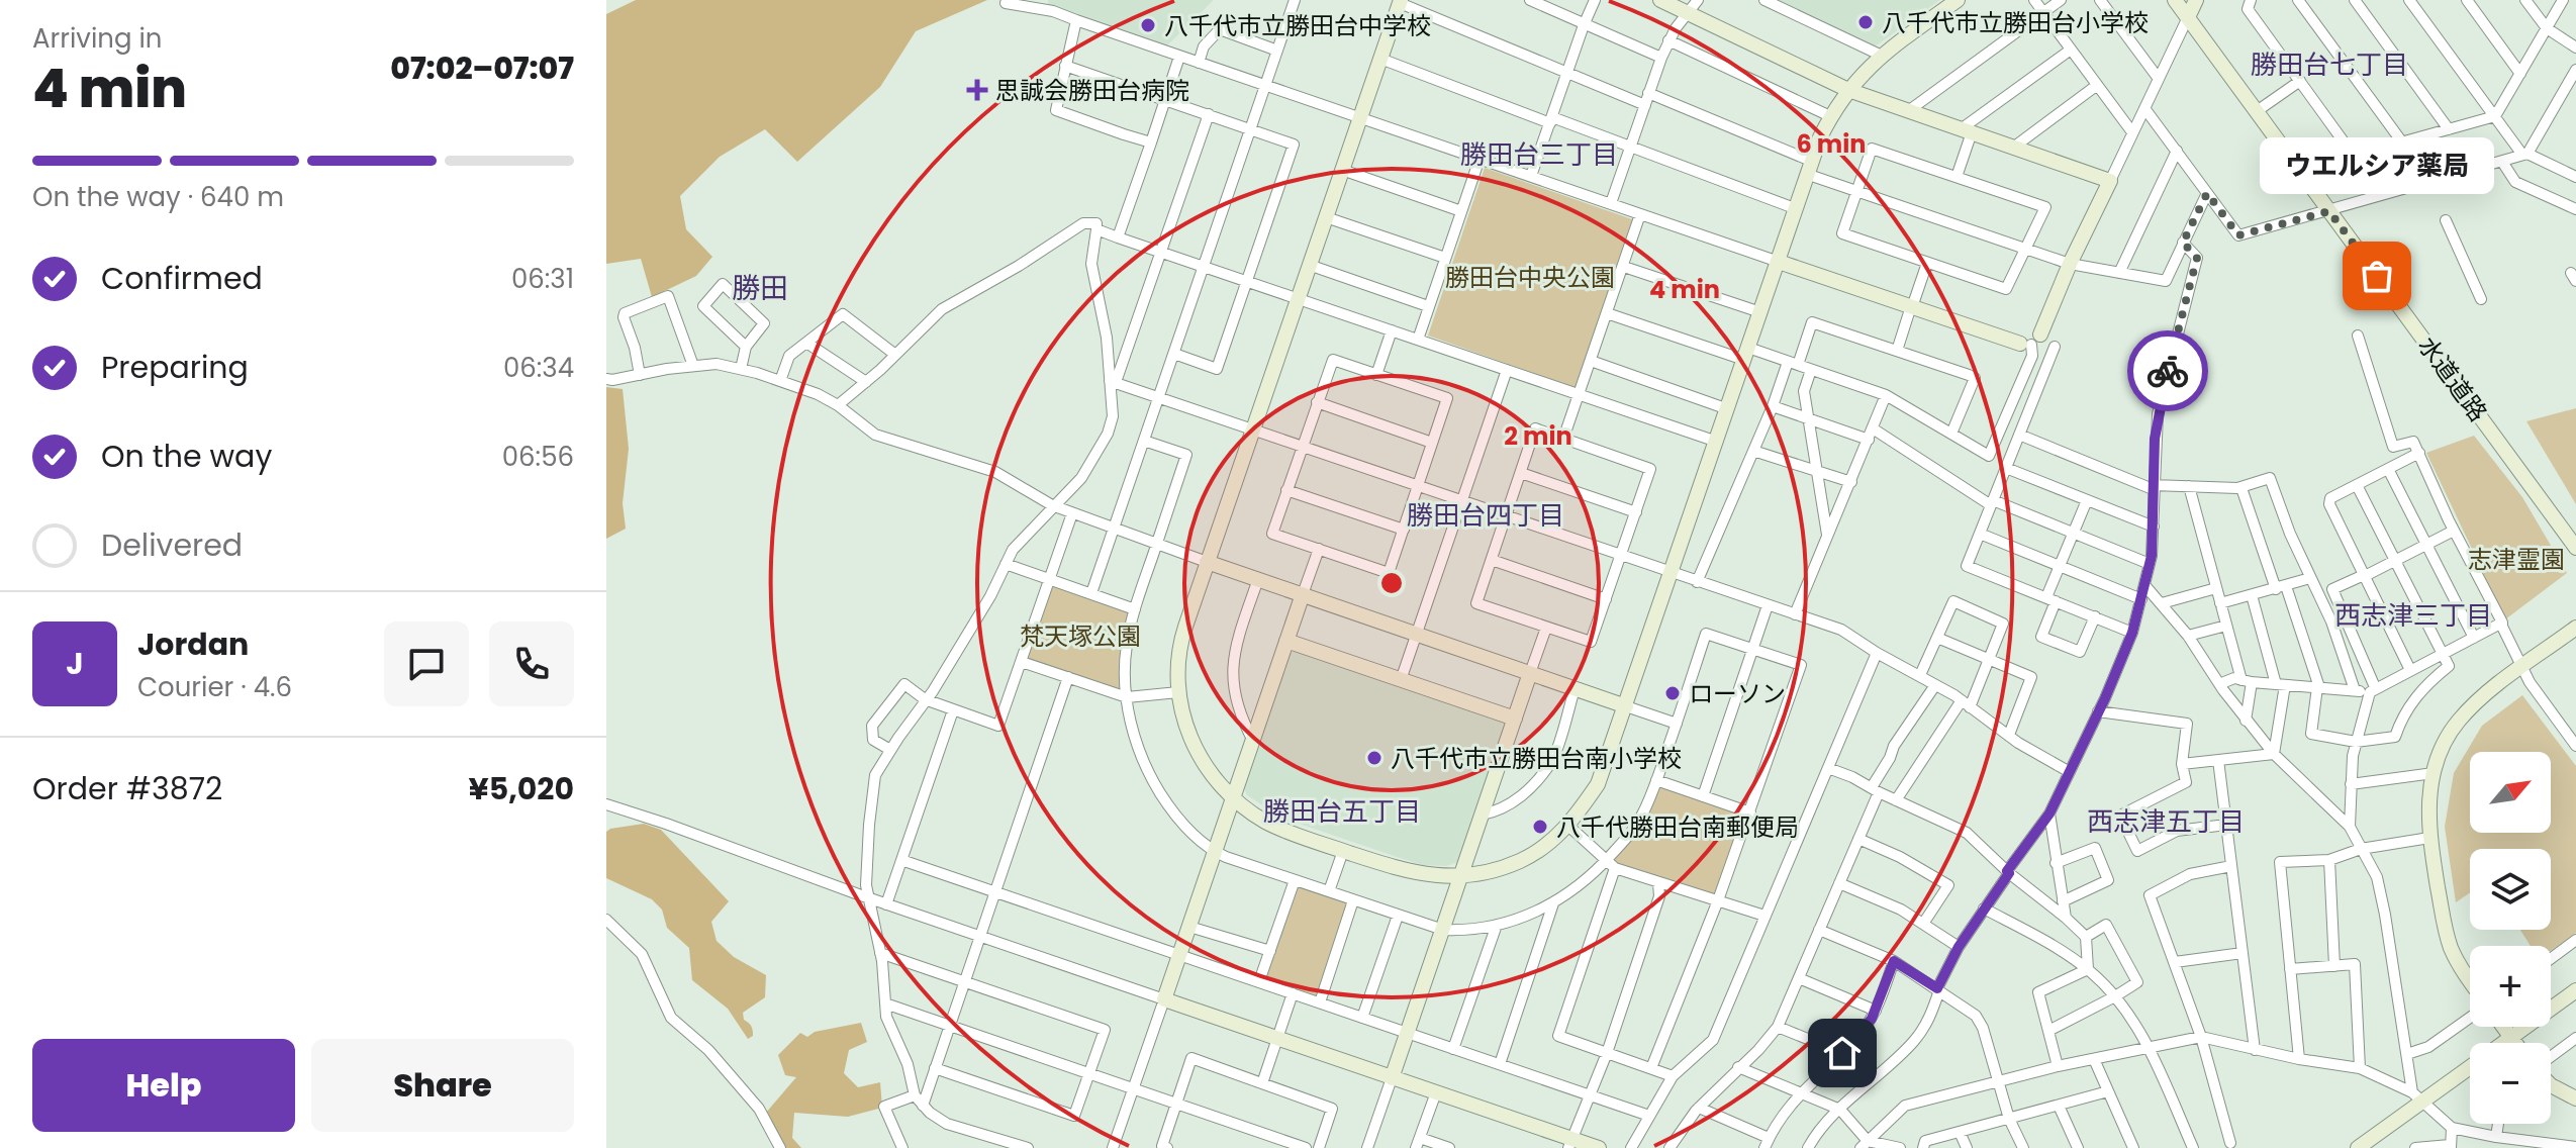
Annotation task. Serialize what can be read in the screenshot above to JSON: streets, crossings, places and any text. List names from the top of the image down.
{
  "streets": {
    "street": ["水道道路"]
  },
  "districts": [
    "勝田台七丁目",
    "勝田台三丁目",
    "勝田",
    "勝田台四丁目",
    "西志津三丁目",
    "勝田台五丁目",
    "西志津五丁目"
  ],
  "parks": ["勝田台中央公園", "志津霊園", "梵天塚公園"],
  "places": {
    "other": [
      "八千代市立勝田台小学校",
      "八千代市立勝田台中学校",
      "ウエルシア薬局",
      "ローソン",
      "八千代市立勝田台南小学校",
      "八千代勝田台南郵便局"
    ],
    "health": ["思誠会勝田台病院"]
  },
  "north": "top right",
  "page": {
    "heading": ["4 min", "Arriving in", "07:02–07:07"],
    "panel": [
      "Jordan",
      "Courier · 4.6",
      "Order #3872",
      "¥5,020"
    ],
    "bar": "On the way · 640 m",
    "bubble": "ウエルシア薬局",
    "list": [
      ["Confirmed", "06:31"],
      ["Preparing", "06:34"],
      ["On the way", "06:56"],
      "Delivered"
    ],
    "round": "J",
    "map_buttons": ["+", "−"],
    "buttons": ["Help", "Share"]
  },
  "rings": ["6 min", "4 min", "2 min"]
}
